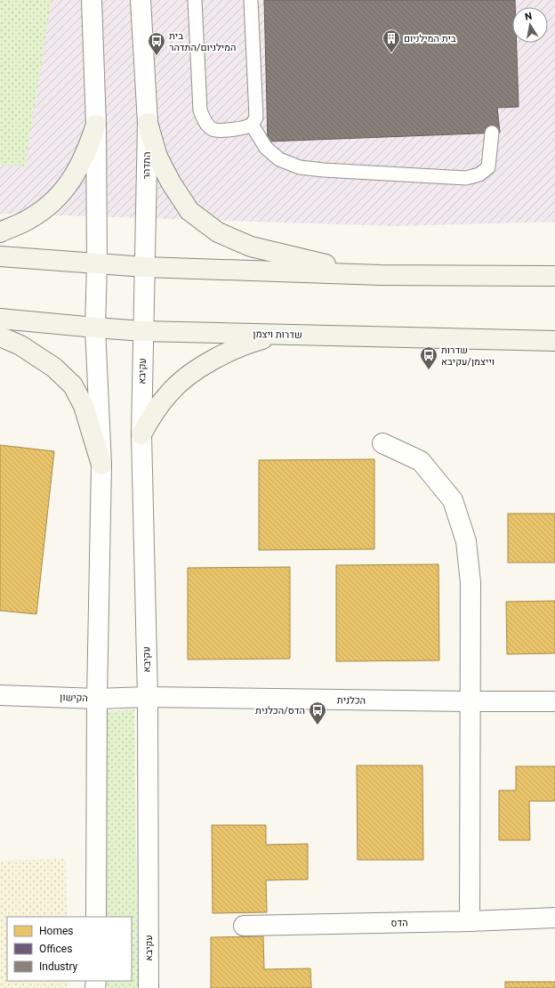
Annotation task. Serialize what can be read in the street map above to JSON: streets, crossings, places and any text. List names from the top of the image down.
{
  "streets": {
    "main road": ["שדרות ויצמן"],
    "street": [
      "התדהר",
      "עקיבא",
      "הקישון",
      "הכלנית",
      "הדס"
    ]
  },
  "crossings": [
    ["התדהר", "שדרות ויצמן"],
    ["התדהר", "עקיבא"],
    ["שדרות ויצמן", "עקיבא"],
    ["עקיבא", "הקישון"],
    ["עקיבא", "הכלנית"],
    ["הקישון", "הכלנית"]
  ],
  "places": {
    "building": ["בית המילניום"],
    "bus stop": ["בית המילניום/התדהר", "שדרות וייצמן/עקיבא", "הדס/הכלנית"]
  },
  "legend": ["Homes", "Offices", "Industry"],
  "north": "top"
}
